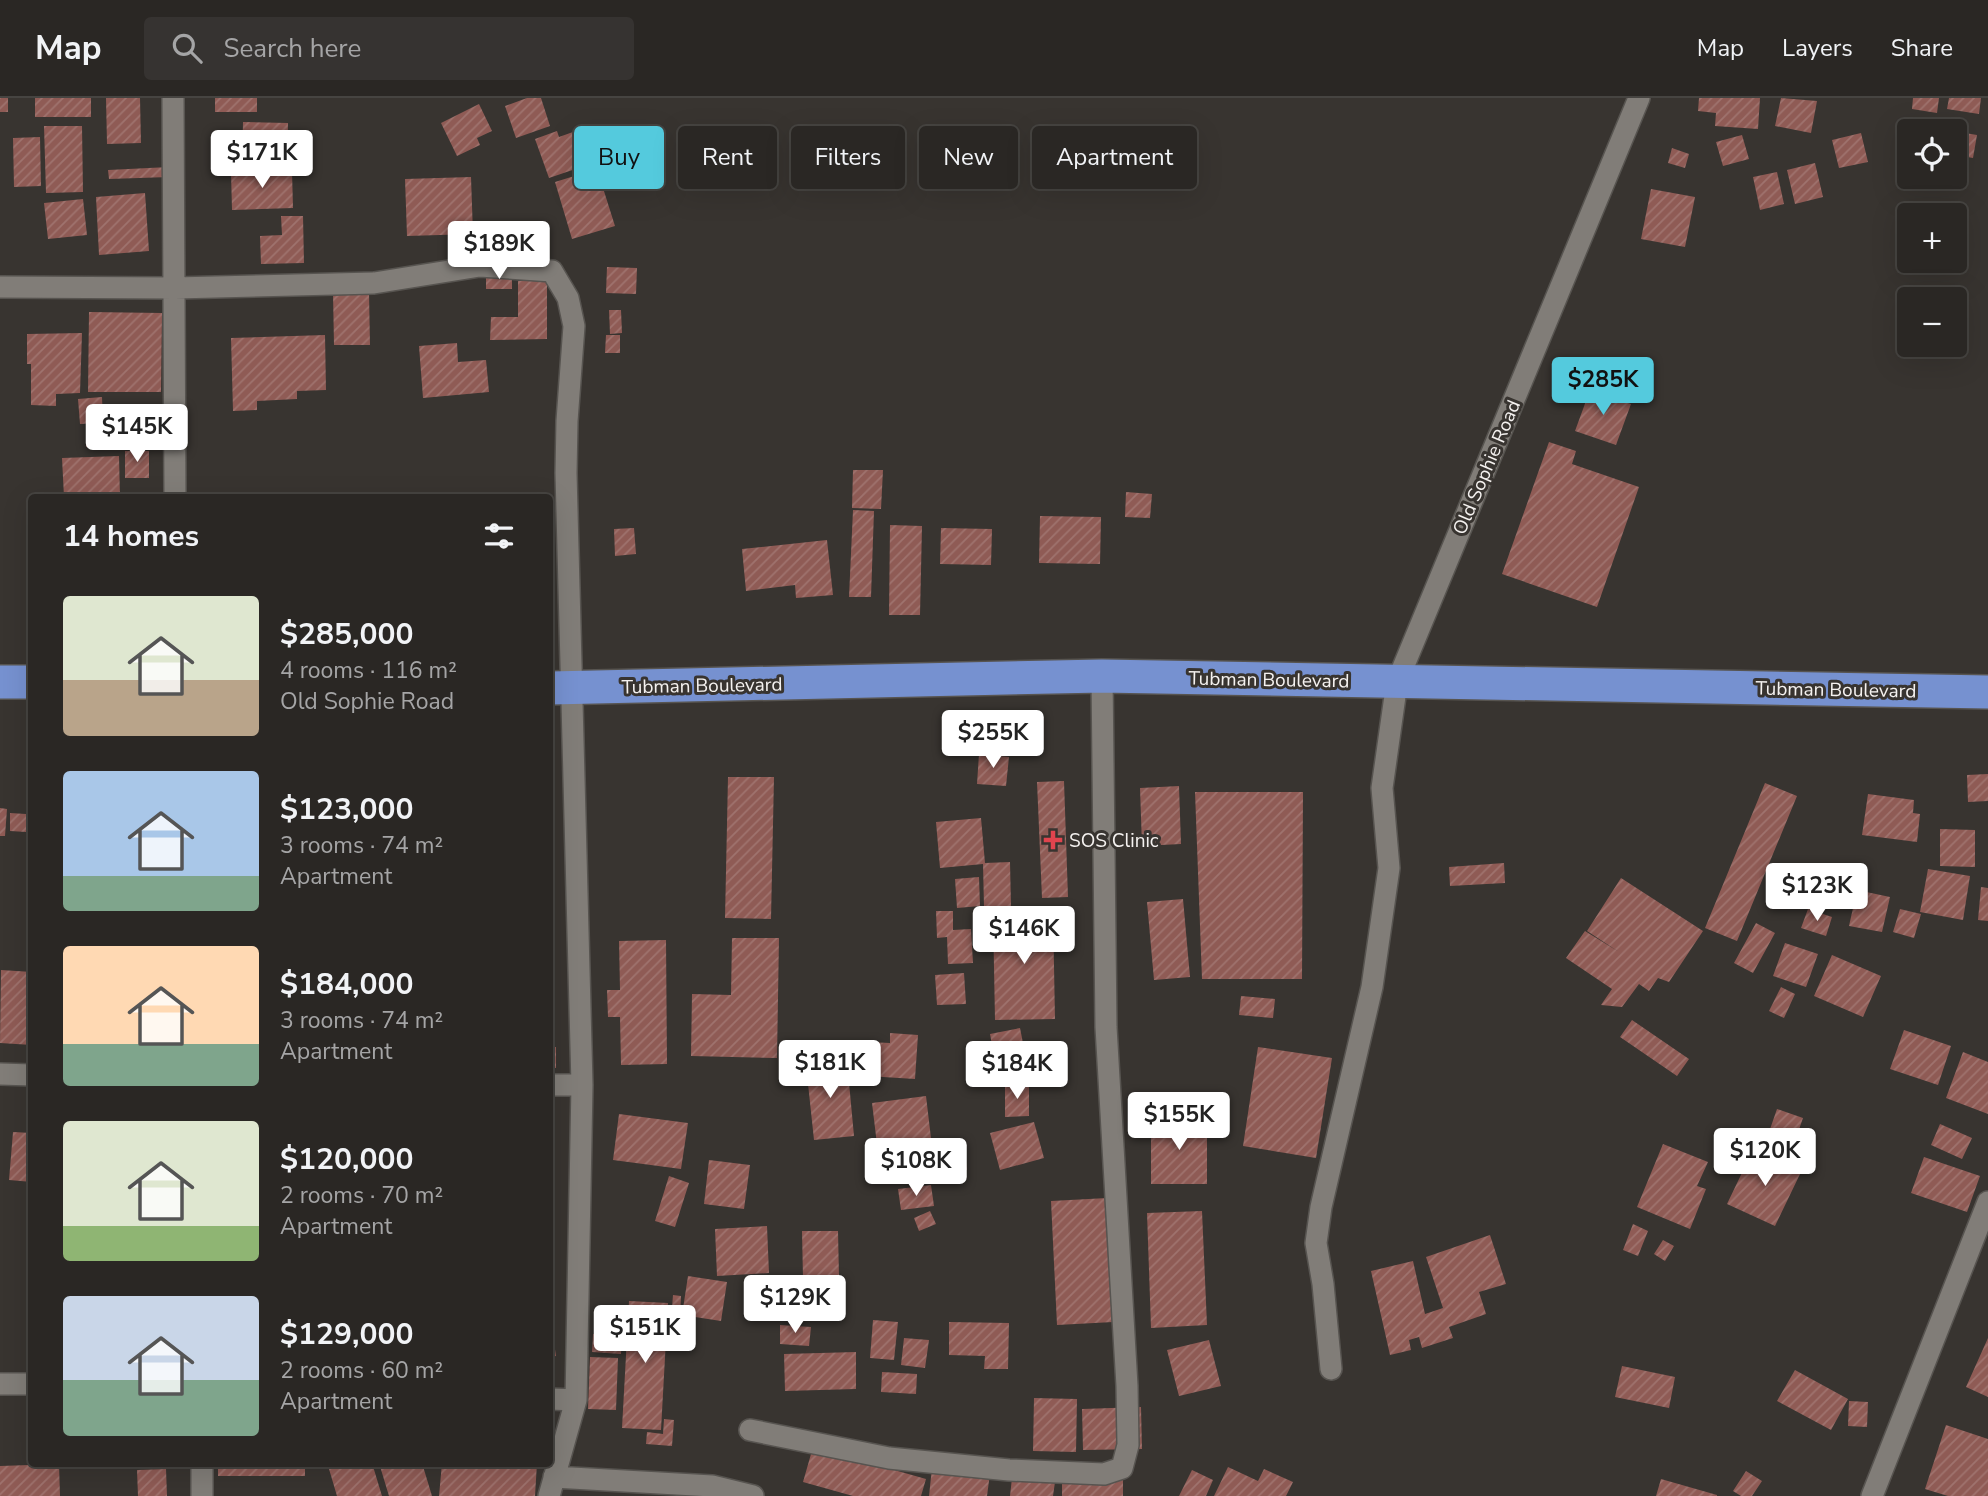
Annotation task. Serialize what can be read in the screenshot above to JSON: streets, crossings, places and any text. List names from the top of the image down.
{
  "streets": {
    "highway": ["Tubman Boulevard"],
    "street": ["Old Sophie Road"]
  },
  "crossings": [
    ["Old Sophie Road", "Tubman Boulevard"]
  ],
  "places": {
    "health": ["SOS Clinic"]
  },
  "page": {
    "header": "Map",
    "search": "Search here",
    "nav": ["Map", "Layers", "Share"],
    "map_buttons": ["+", "−"],
    "chip": [
      "Buy",
      "Rent",
      "Filters",
      "New",
      "Apartment"
    ],
    "price": [
      "$171K",
      "$189K",
      "$285K",
      "$145K",
      "$255K",
      "$123K",
      "$146K",
      "$181K",
      "$184K",
      "$155K",
      "$120K",
      "$108K",
      "$129K",
      "$151K"
    ],
    "heading": "14 homes",
    "list": [
      {
        "name": "$285,000",
        "note": "4 rooms · 116 m² · Old Sophie Road"
      },
      {
        "name": "$123,000",
        "note": "3 rooms · 74 m² · Apartment"
      },
      {
        "name": "$184,000",
        "note": "3 rooms · 74 m² · Apartment"
      },
      {
        "name": "$120,000",
        "note": "2 rooms · 70 m² · Apartment"
      },
      {
        "name": "$129,000",
        "note": "2 rooms · 60 m² · Apartment"
      }
    ]
  }
}
